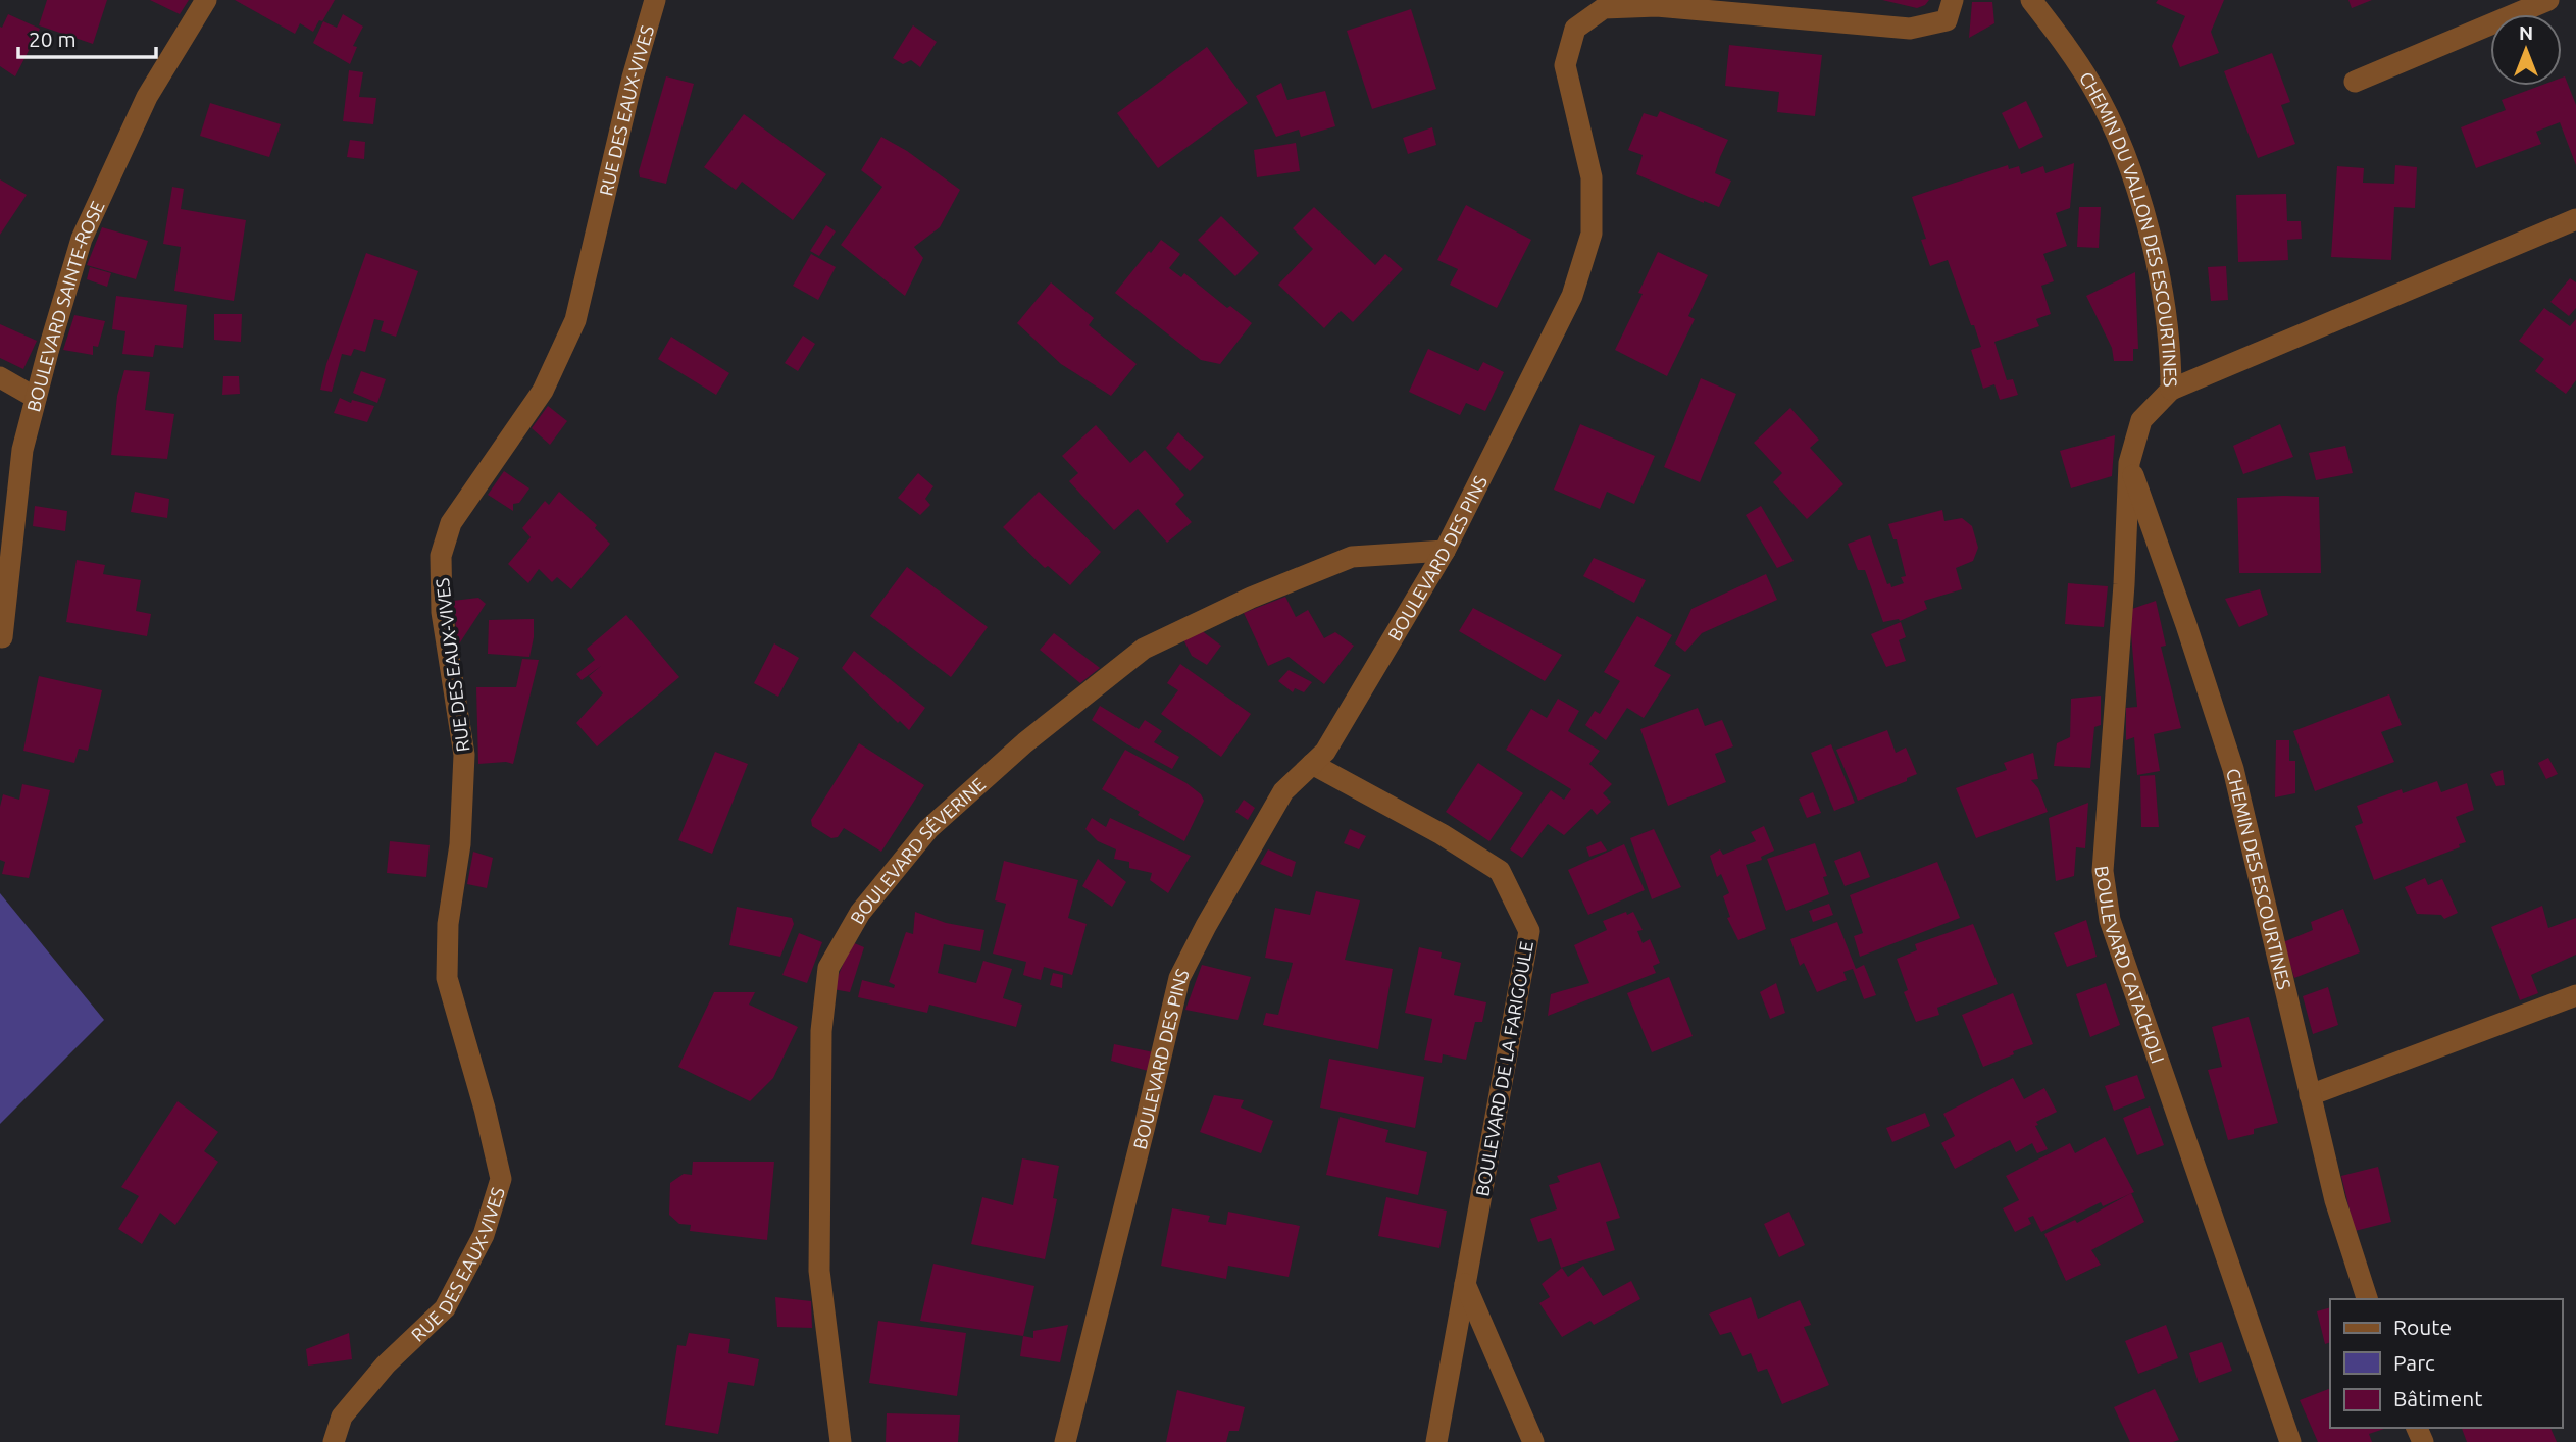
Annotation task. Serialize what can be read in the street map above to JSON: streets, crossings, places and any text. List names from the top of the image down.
{
  "streets": {
    "street": [
      "RUE DES EAUX-VIVES",
      "CHEMIN DU VALLON DES ESCOURTINES",
      "BOULEVARD SAINTE-ROSE",
      "BOULEVARD DES PINS",
      "BOULEVARD SÉVERINE",
      "CHEMIN DES ESCOURTINES",
      "BOULEVARD CATACHOLI",
      "BOULEVARD DE LA FARIGOULE"
    ]
  },
  "crossings": [
    ["CHEMIN DU VALLON DES ESCOURTINES", "CHEMIN DES ESCOURTINES"],
    ["CHEMIN DU VALLON DES ESCOURTINES", "BOULEVARD CATACHOLI"],
    ["BOULEVARD DES PINS", "BOULEVARD SÉVERINE"],
    ["BOULEVARD DES PINS", "BOULEVARD DE LA FARIGOULE"],
    ["CHEMIN DES ESCOURTINES", "BOULEVARD CATACHOLI"]
  ],
  "legend": ["Route", "Parc", "Bâtiment"],
  "scale_bar": "20 m",
  "north": "top"
}
